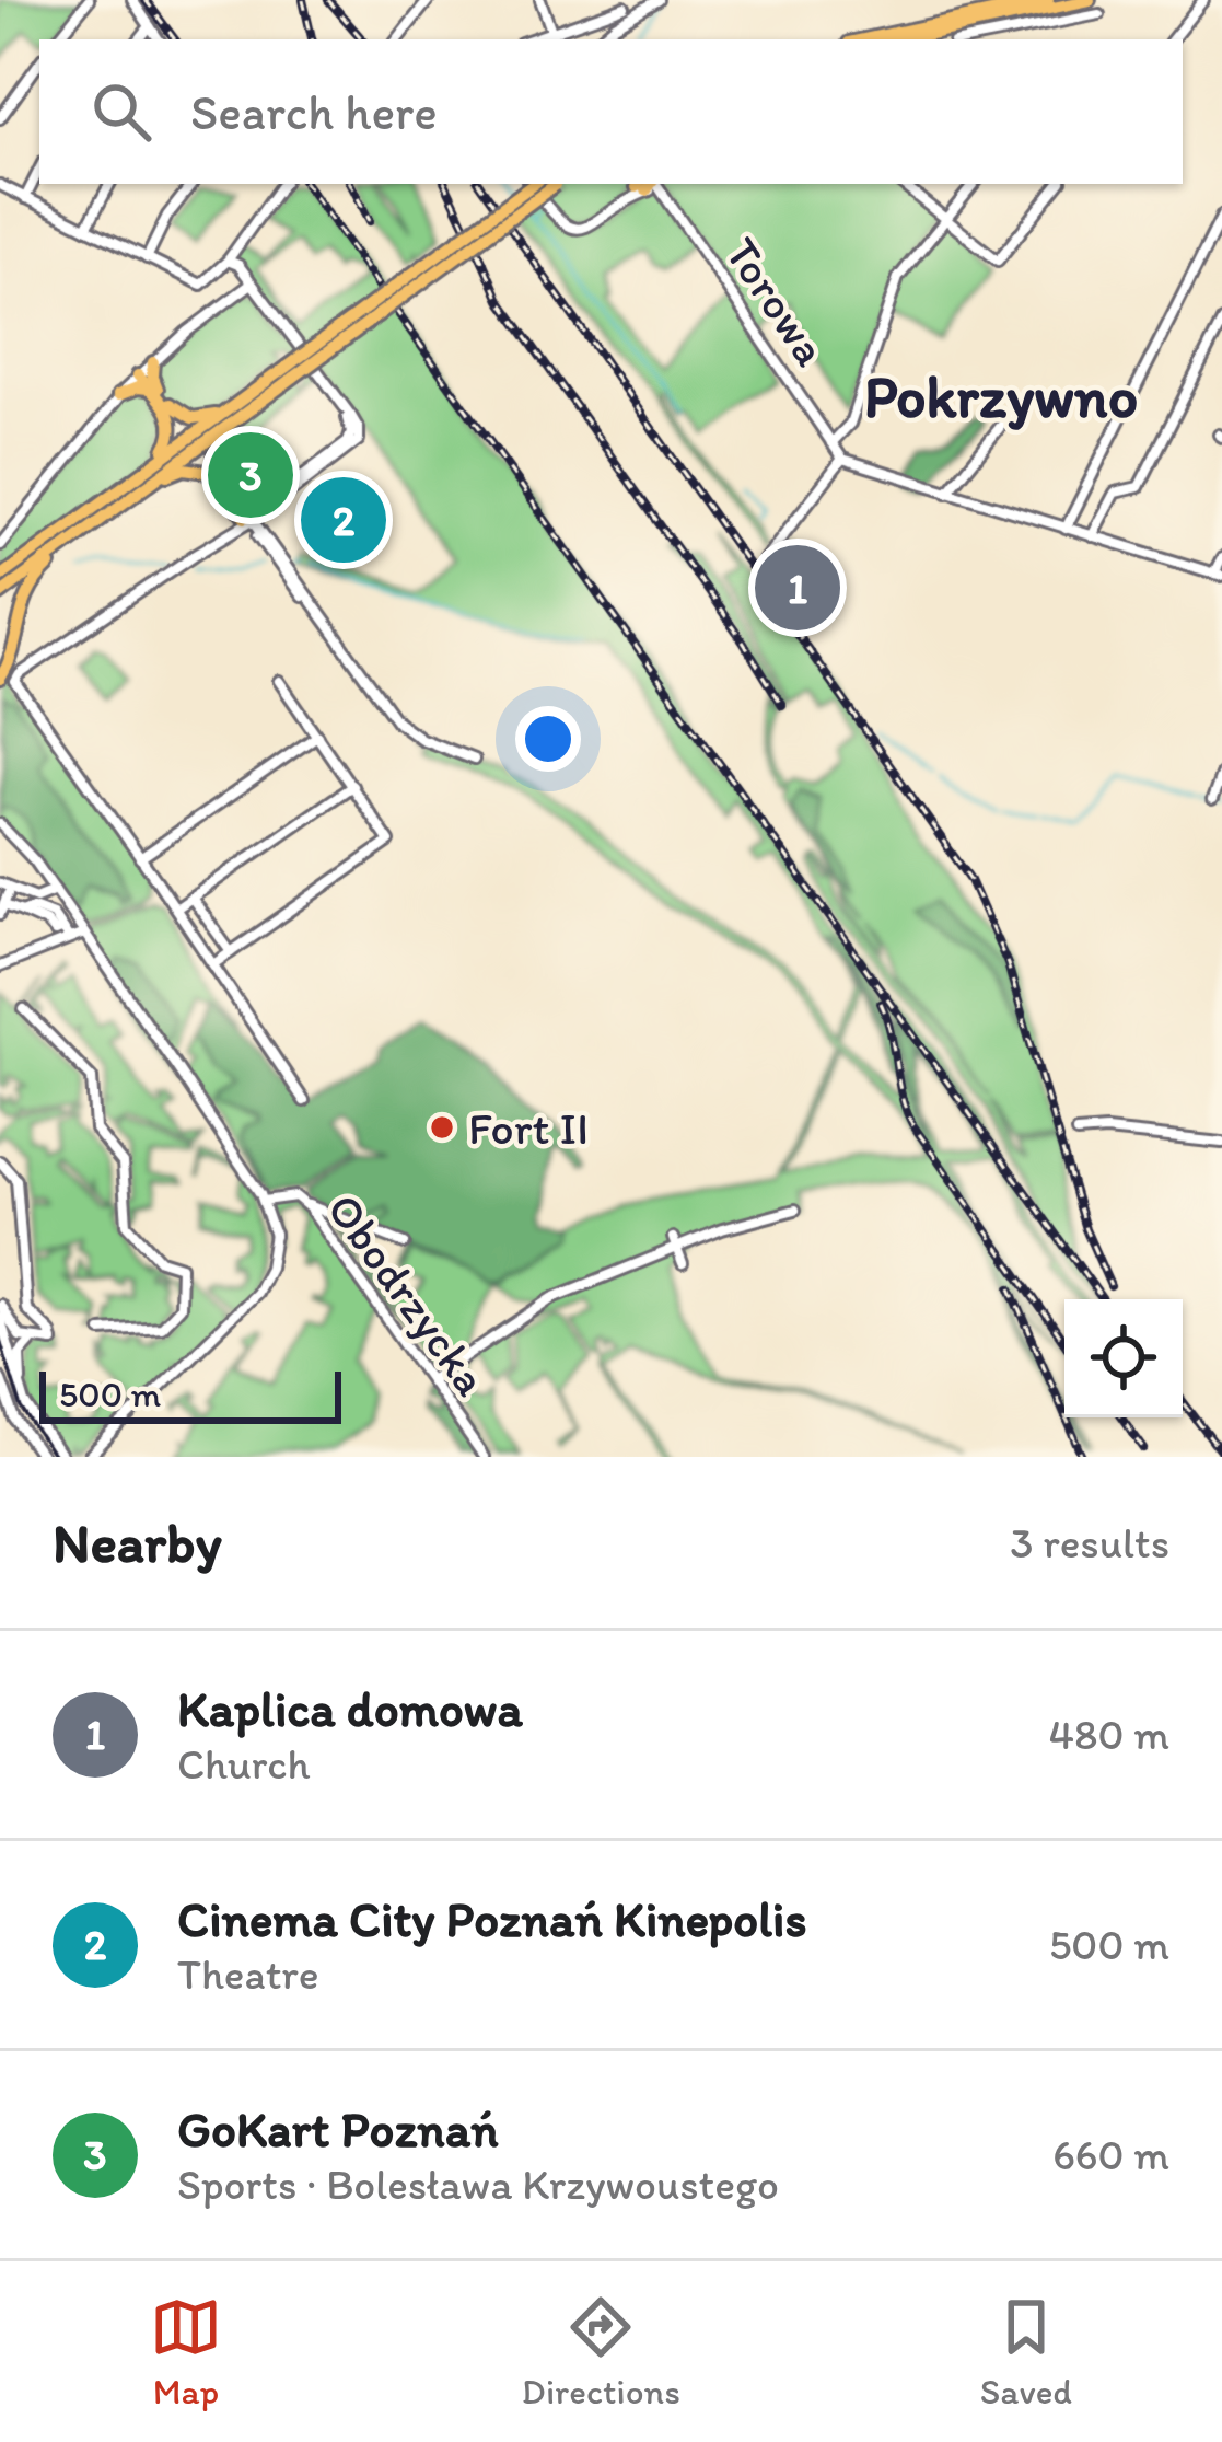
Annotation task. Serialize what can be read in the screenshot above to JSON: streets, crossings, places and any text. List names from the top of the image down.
{
  "streets": {
    "street": ["Torowa", "Obodrzycka"]
  },
  "districts": ["Pokrzywno"],
  "places": ["Fort II"],
  "scale_bar": "500 m",
  "page": {
    "search": "Search here",
    "pins": ["3", "2", "1"],
    "scale": "500 m",
    "heading": ["Nearby", "3 results"],
    "list": [
      {
        "mark": "1",
        "name": "Kaplica domowa",
        "note": "Church",
        "value": "480 m"
      },
      {
        "mark": "2",
        "name": "Cinema City Poznań Kinepolis",
        "note": "Theatre",
        "value": "500 m"
      },
      {
        "mark": "3",
        "name": "GoKart Poznań",
        "note": "Sports · Bolesława Krzywoustego",
        "value": "660 m"
      }
    ],
    "nav": ["Map", "Directions", "Saved"]
  }
}
